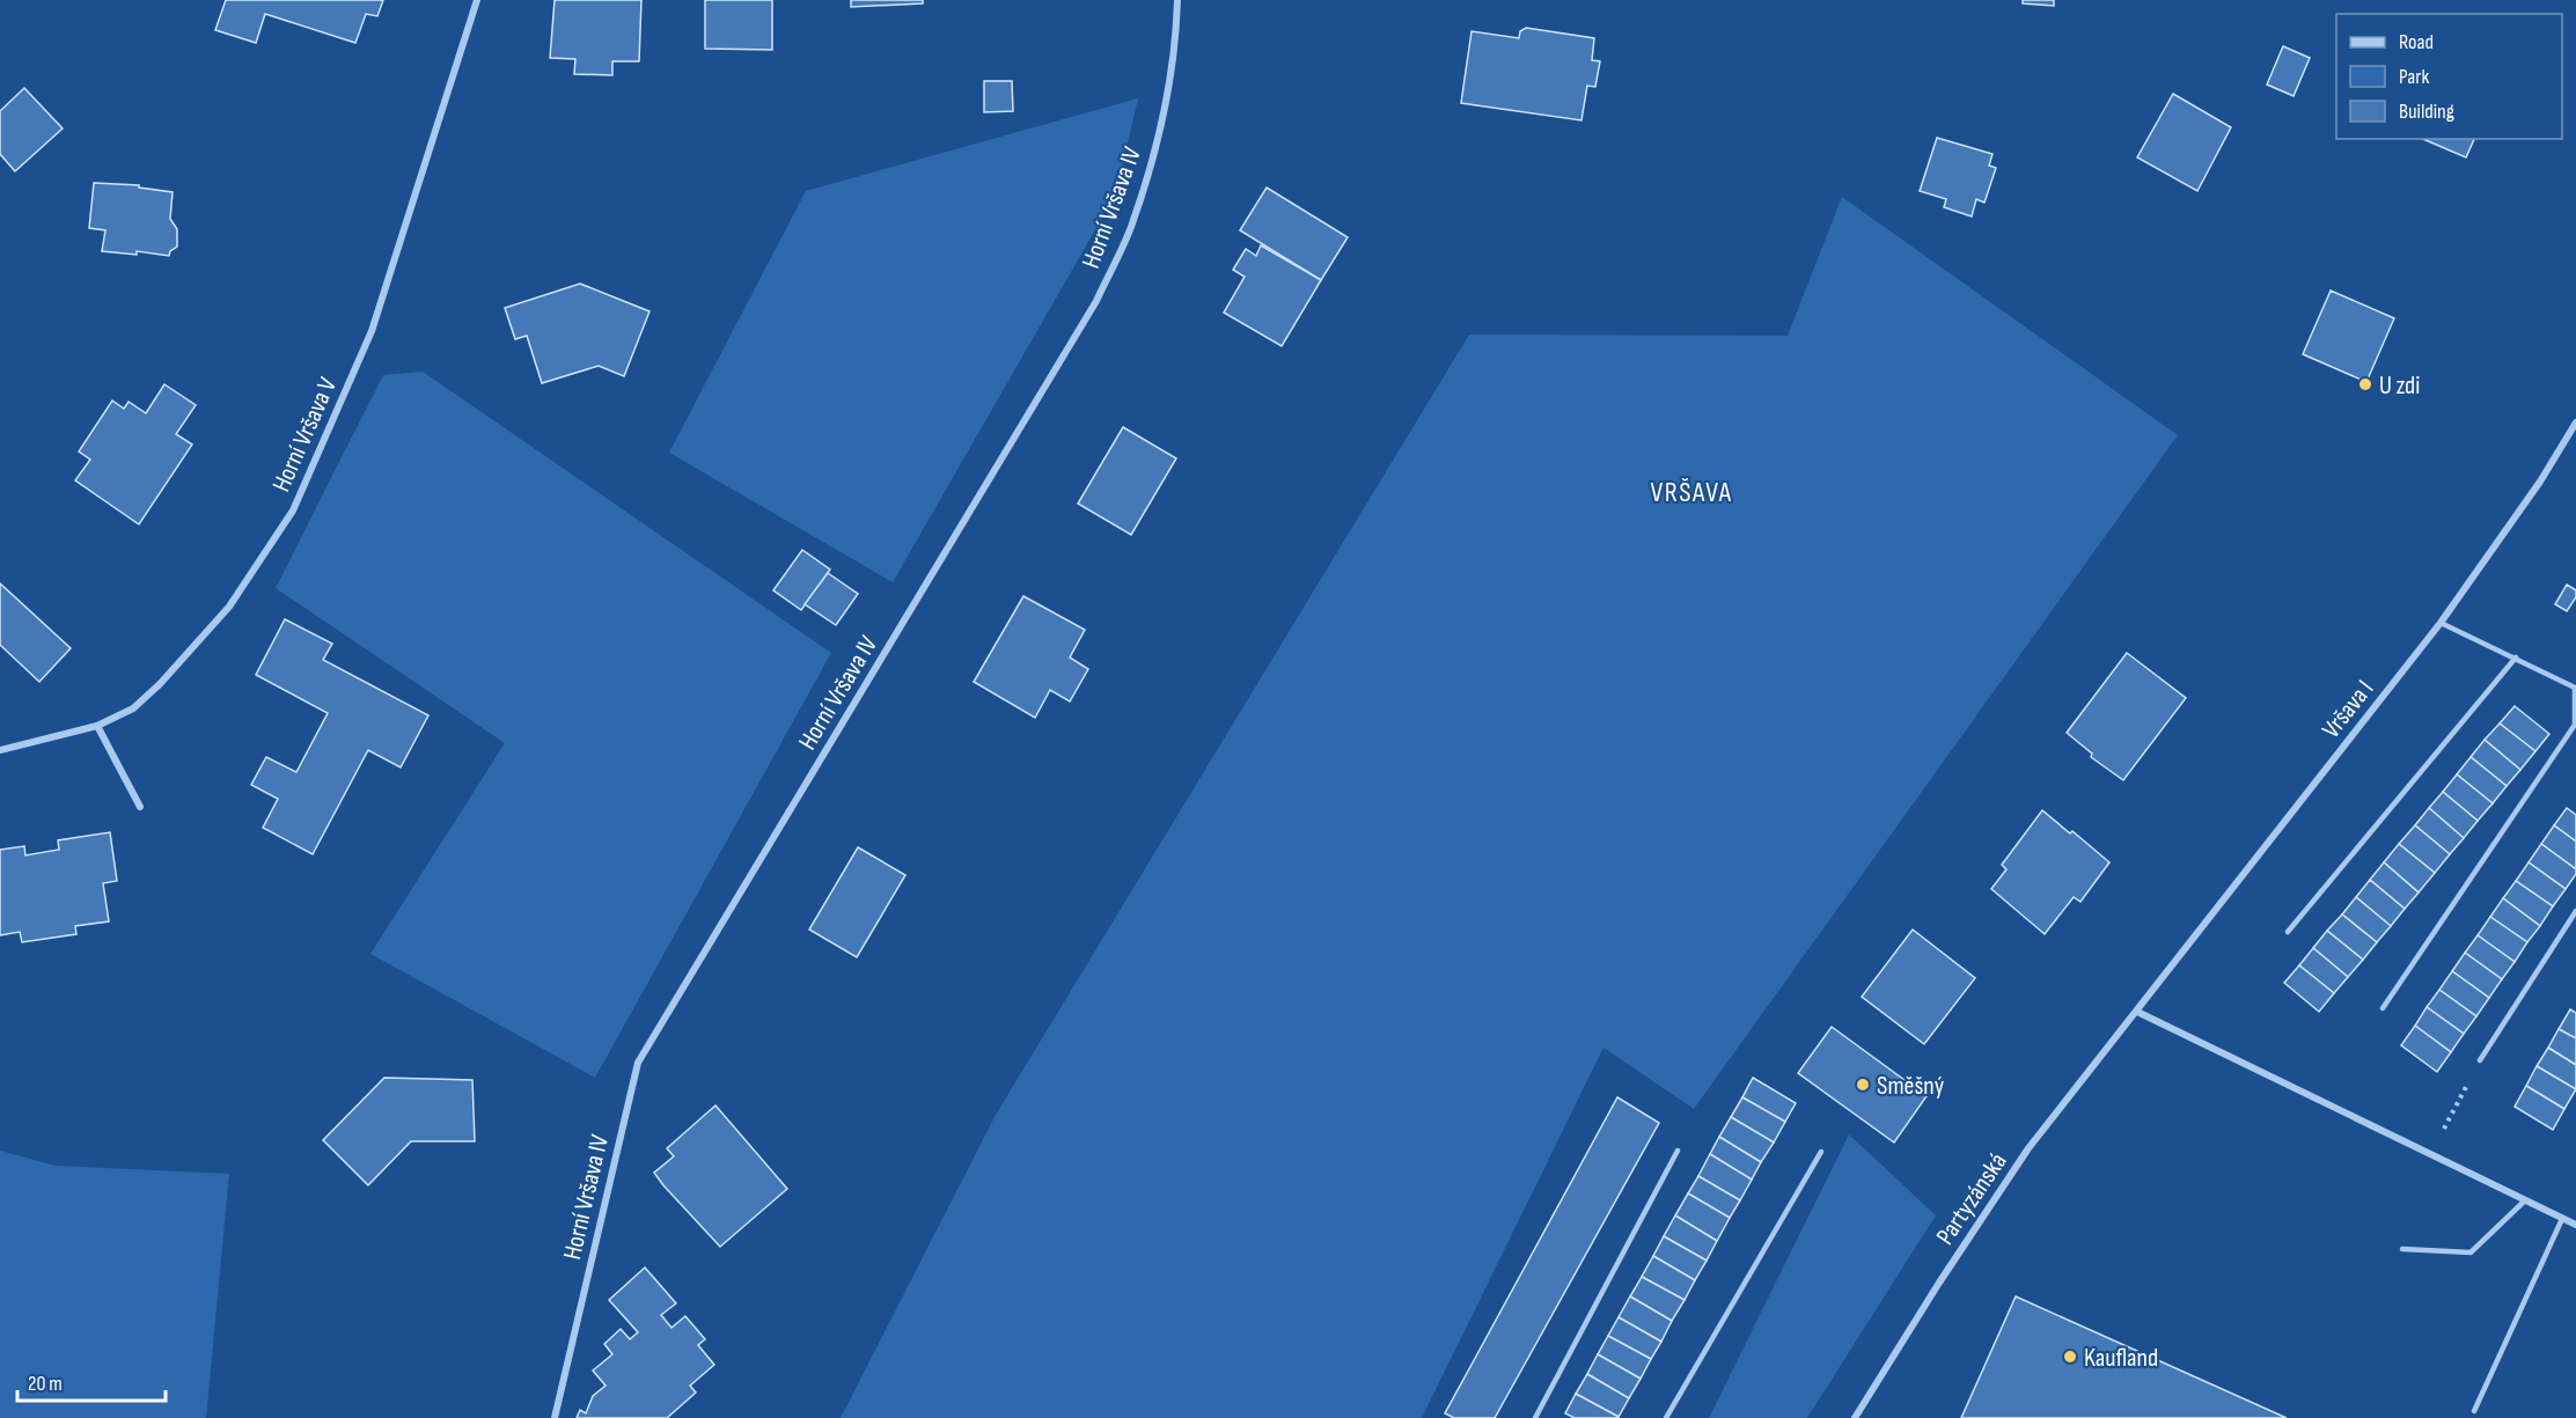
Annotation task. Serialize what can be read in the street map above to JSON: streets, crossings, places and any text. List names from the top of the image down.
{
  "streets": {
    "street": [
      "Horní Vršava IV",
      "Horní Vršava V",
      "Vršava I",
      "Partyzánská"
    ]
  },
  "crossings": [
    ["Vršava I", "Partyzánská"]
  ],
  "districts": ["VRŠAVA"],
  "places": ["U zdi", "Směšný", "Kaufland"],
  "legend": ["Road", "Park", "Building"],
  "scale_bar": "20 m"
}
